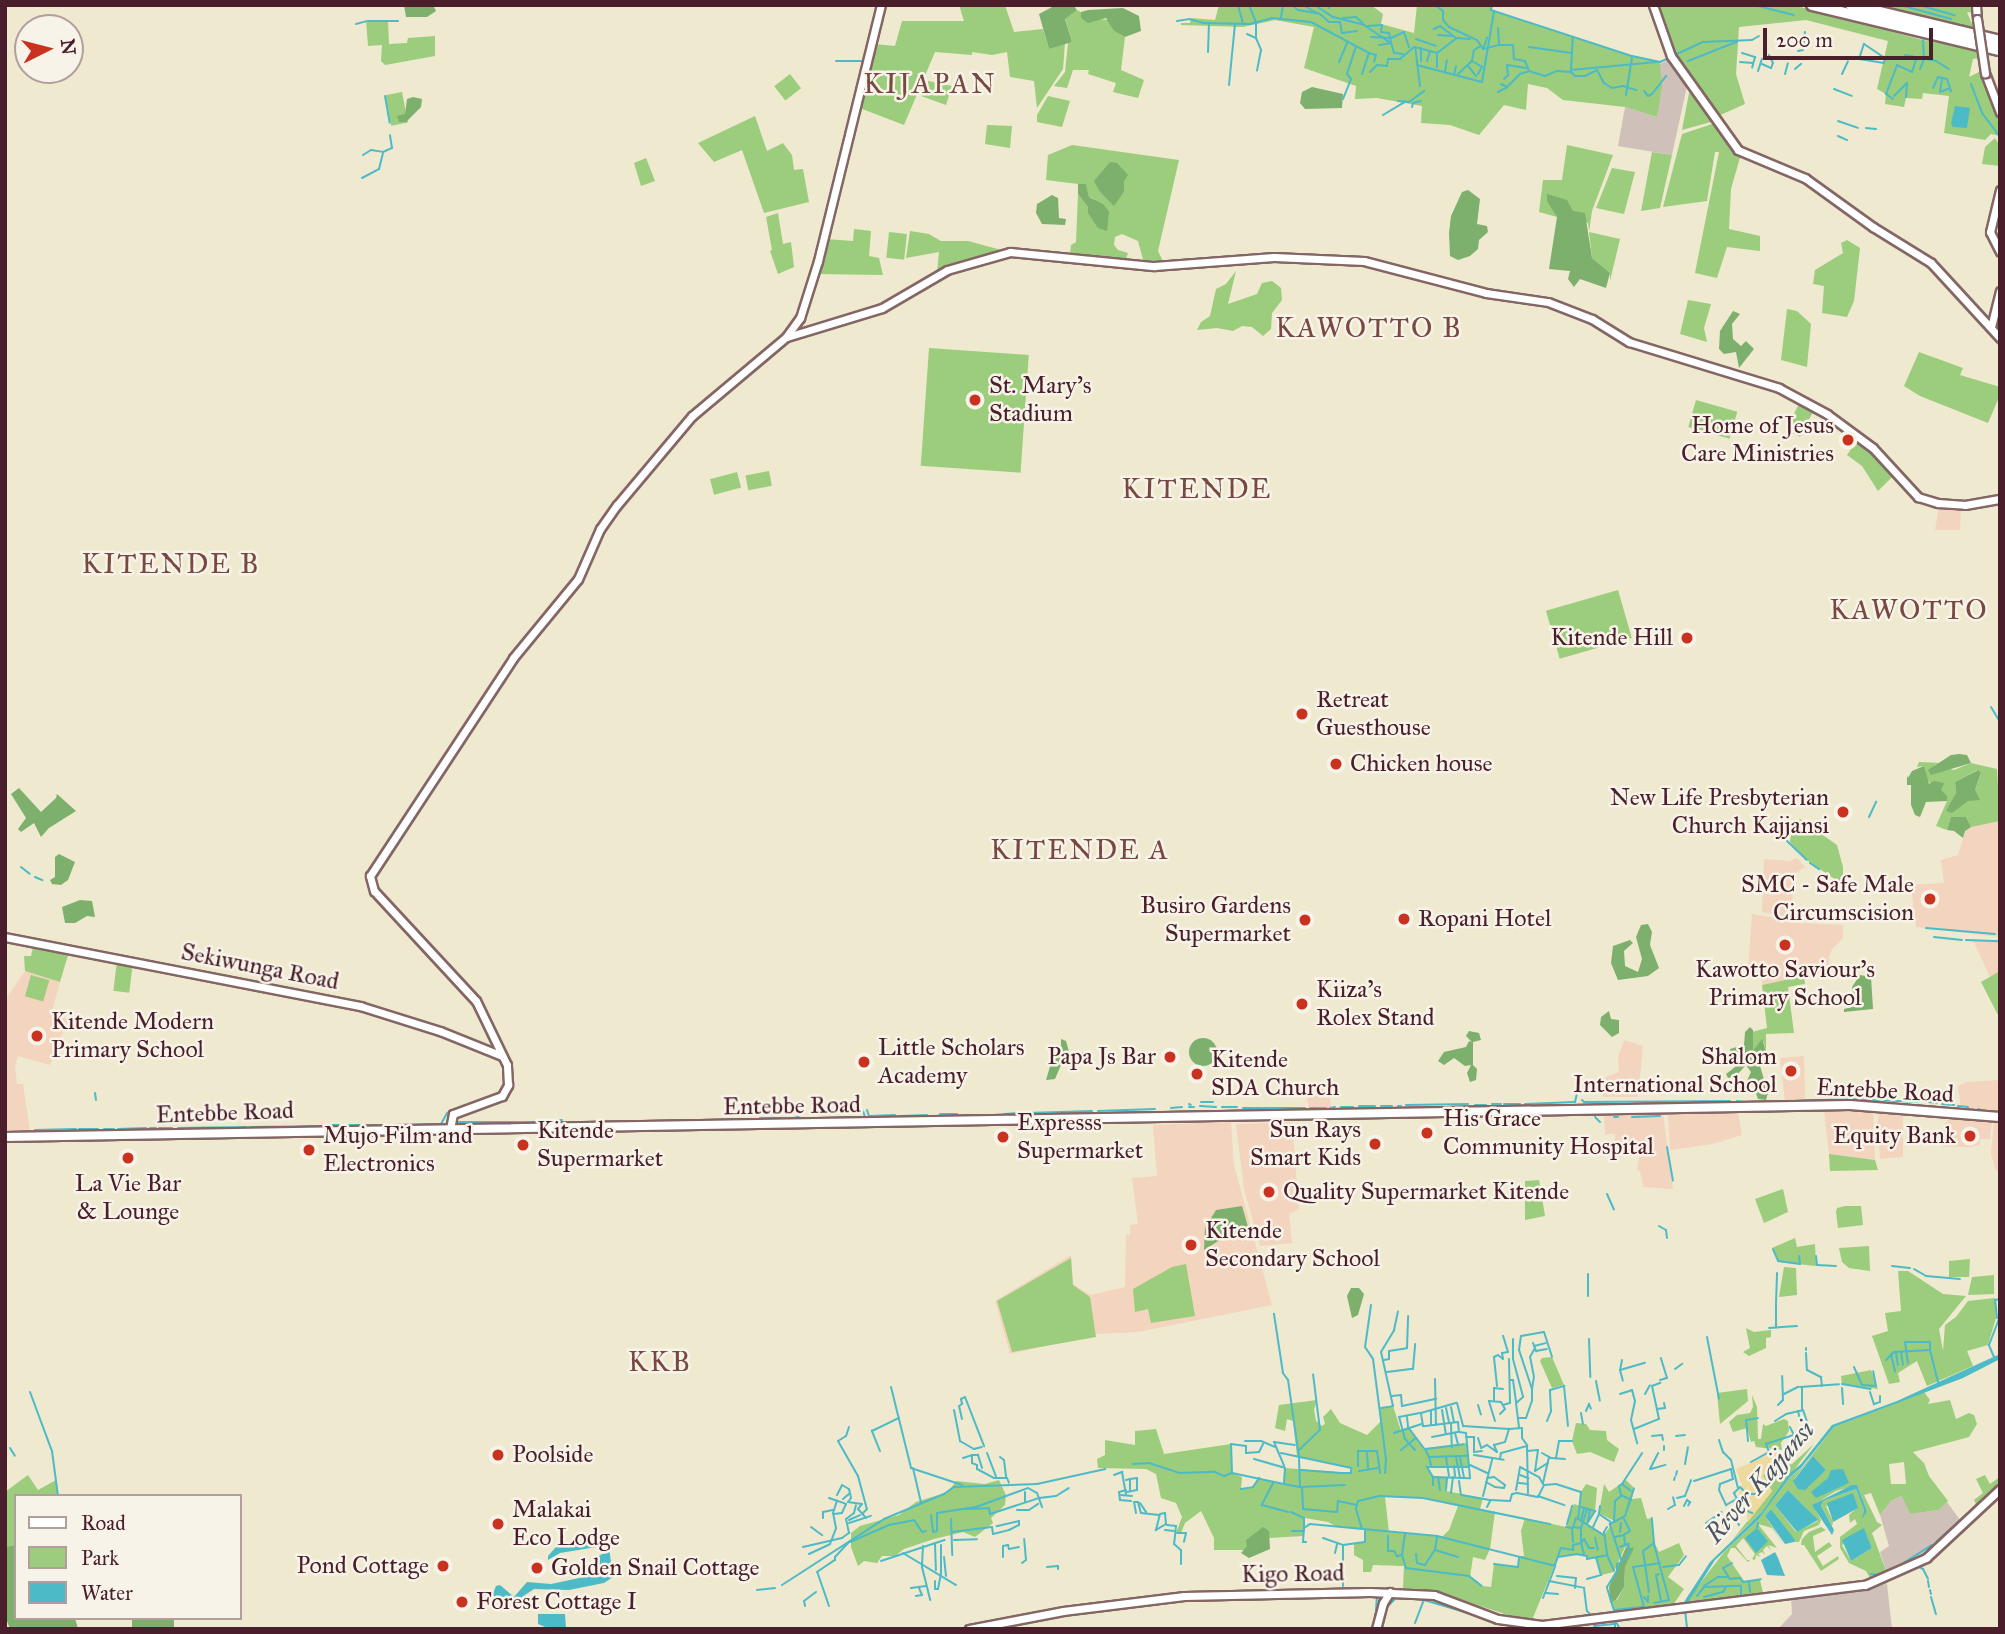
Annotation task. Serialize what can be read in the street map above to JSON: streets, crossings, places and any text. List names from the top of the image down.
{
  "streets": {
    "main road": ["Entebbe Road"],
    "street": ["Sekiwunga Road", "Kigo Road"]
  },
  "districts": [
    "KIJAPAN",
    "KAWOTTO B",
    "KITENDE",
    "KITENDE B",
    "KAWOTTO",
    "KITENDE A",
    "KKB"
  ],
  "water": ["River Kajjansi"],
  "places": [
    "St. Mary’s Stadium",
    "Home of Jesus Care Ministries",
    "Kitende Hill",
    "Retreat Guesthouse",
    "Chicken house",
    "New Life Presbyterian Church Kajjansi",
    "SMC - Safe Male Circumscision",
    "Ropani Hotel",
    "Busiro Gardens Supermarket",
    "Kawotto Saviour's Primary School",
    "Kiiza's Rolex Stand",
    "Kitende Modern Primary School",
    "Papa Js Bar",
    "Little Scholars Academy",
    "Shalom International School",
    "Kitende SDA Church",
    "His Grace Community Hospital",
    "Equity Bank",
    "Expresss Supermarket",
    "Sun Rays Smart Kids",
    "Kitende Supermarket",
    "Mujo Film and Electronics",
    "La Vie Bar & Lounge",
    "Quality Supermarket Kitende",
    "Kitende Secondary School",
    "Poolside",
    "Malakai Eco Lodge",
    "Pond Cottage",
    "Golden Snail Cottage",
    "Forest Cottage I"
  ],
  "legend": ["Road", "Park", "Water"],
  "scale_bar": "200 m",
  "north": "right"
}
